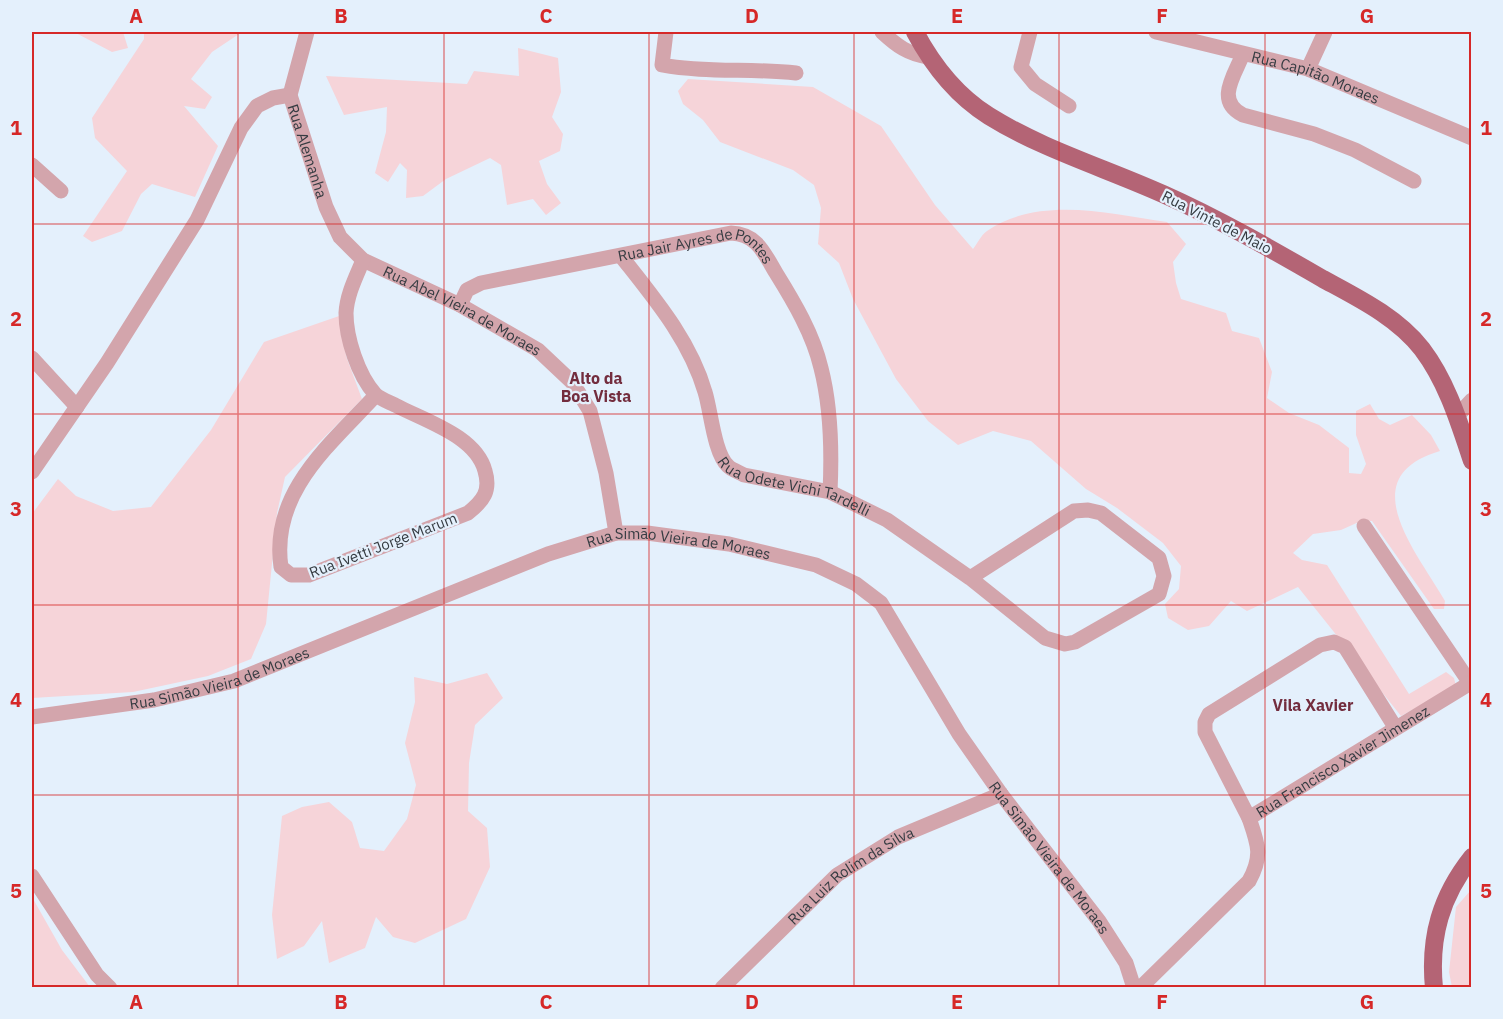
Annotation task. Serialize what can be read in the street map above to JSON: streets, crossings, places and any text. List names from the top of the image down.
{
  "streets": {
    "main road": ["Rua Vinte de Maio"],
    "street": [
      "Rua Capitão Moraes",
      "Rua Alemanha",
      "Rua Jair Ayres de Pontes",
      "Rua Abel Vieira de Moraes",
      "Rua Odete Vichi Tardelli",
      "Rua Ivetti Jorge Marum",
      "Rua Simão Vieira de Moraes",
      "Rua Francisco Xavier Jimenez",
      "Rua Luiz Rolim da Silva"
    ]
  },
  "crossings": [
    ["Rua Alemanha", "Rua Abel Vieira de Moraes"],
    ["Rua Jair Ayres de Pontes", "Rua Abel Vieira de Moraes"],
    ["Rua Jair Ayres de Pontes", "Rua Odete Vichi Tardelli"],
    ["Rua Abel Vieira de Moraes", "Rua Simão Vieira de Moraes"],
    ["Rua Simão Vieira de Moraes", "Rua Luiz Rolim da Silva"]
  ],
  "districts": ["Alto da Boa Vista", "Vila Xavier"],
  "grid": {
    "columns": [
      "A",
      "B",
      "C",
      "D",
      "E",
      "F",
      "G"
    ],
    "rows": [
      "1",
      "2",
      "3",
      "4",
      "5"
    ]
  }
}
